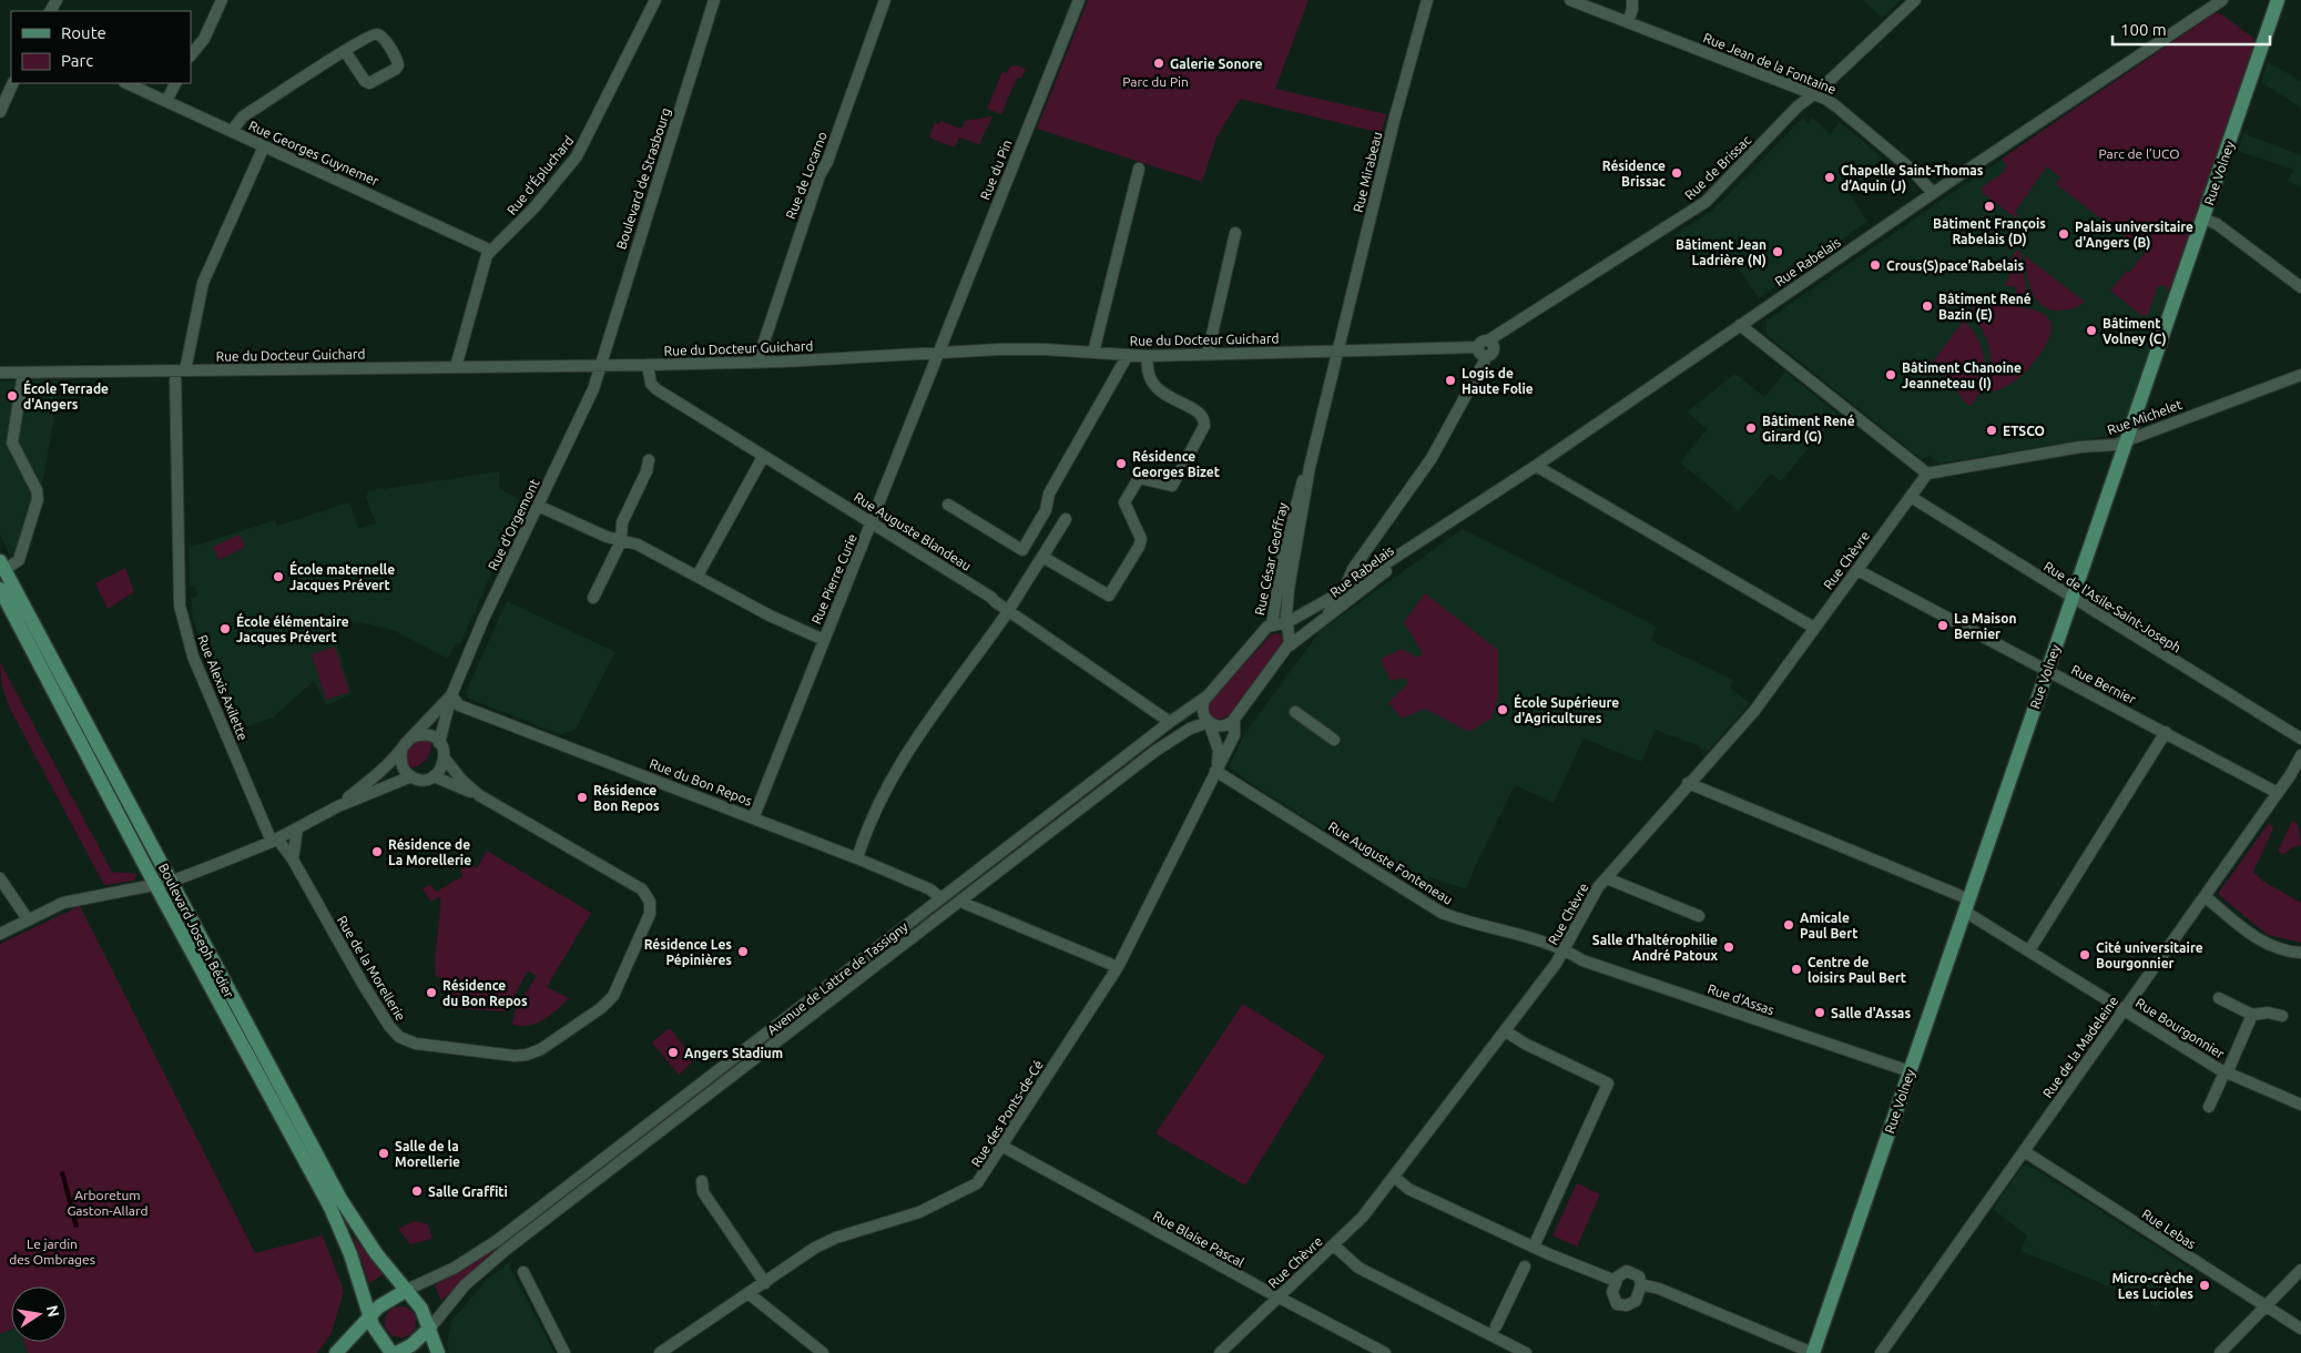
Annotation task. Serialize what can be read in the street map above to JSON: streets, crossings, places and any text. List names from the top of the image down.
{
  "streets": {
    "main road": ["Rue Volney", "Boulevard Joseph Bédier"],
    "street": [
      "Rue Jean de la Fontaine",
      "Rue Georges Guynemer",
      "Rue de Brissac",
      "Rue du Pin",
      "Rue Mirabeau",
      "Rue d'Épluchard",
      "Rue de Locarno",
      "Boulevard de Strasbourg",
      "Rue Rabelais",
      "Rue du Docteur Guichard",
      "Rue Michelet",
      "Rue d'Orgemont",
      "Rue Auguste Blandeau",
      "Rue César Geoffray",
      "Rue Chèvre",
      "Rue Pierre Curie",
      "Rue de l'Asile-Saint-Joseph",
      "Rue Bernier",
      "Rue Alexis Axilette",
      "Rue du Bon Repos",
      "Rue Auguste Fonteneau",
      "Rue de la Morellerie",
      "Avenue de Lattre de Tassigny",
      "Rue d'Assas",
      "Rue Bourgonnier",
      "Rue de la Madeleine",
      "Rue des Ponts-de-Cé",
      "Rue Lebas",
      "Rue Blaise Pascal"
    ]
  },
  "crossings": [
    ["Rue Jean de la Fontaine", "Rue de Brissac"],
    ["Rue Jean de la Fontaine", "Rue Rabelais"],
    ["Rue Georges Guynemer", "Rue d'Épluchard"],
    ["Rue Georges Guynemer", "Rue Alexis Axilette"],
    ["Rue de Brissac", "Rue Rabelais"],
    ["Rue de Brissac", "Rue du Docteur Guichard"],
    ["Rue du Pin", "Rue du Docteur Guichard"],
    ["Rue du Pin", "Rue Pierre Curie"],
    ["Rue Mirabeau", "Rue du Docteur Guichard"],
    ["Rue Mirabeau", "Rue César Geoffray"],
    ["Rue Volney", "Rue Michelet"],
    ["Rue Volney", "Rue de l'Asile-Saint-Joseph"],
    ["Rue Volney", "Rue Bernier"],
    ["Rue Volney", "Rue d'Assas"],
    ["Rue Volney", "Rue Bourgonnier"],
    ["Rue d'Épluchard", "Rue du Docteur Guichard"],
    ["Rue de Locarno", "Rue du Docteur Guichard"],
    ["Boulevard de Strasbourg", "Rue du Docteur Guichard"],
    ["Boulevard de Strasbourg", "Rue d'Orgemont"],
    ["Rue Rabelais", "Rue César Geoffray"],
    ["Rue Rabelais", "Avenue de Lattre de Tassigny"],
    ["Rue Rabelais", "Rue des Ponts-de-Cé"],
    ["Rue du Docteur Guichard", "Rue d'Orgemont"],
    ["Rue du Docteur Guichard", "Rue Auguste Blandeau"],
    ["Rue du Docteur Guichard", "Rue César Geoffray"],
    ["Rue du Docteur Guichard", "Rue Pierre Curie"],
    ["Rue du Docteur Guichard", "Rue Alexis Axilette"],
    ["Rue Michelet", "Rue Chèvre"],
    ["Rue d'Orgemont", "Rue Alexis Axilette"],
    ["Rue d'Orgemont", "Rue du Bon Repos"],
    ["Rue d'Orgemont", "Boulevard Joseph Bédier"],
    ["Rue d'Orgemont", "Rue de la Morellerie"],
    ["Rue Auguste Blandeau", "Rue Pierre Curie"],
    ["Rue Auguste Blandeau", "Avenue de Lattre de Tassigny"],
    ["Rue César Geoffray", "Avenue de Lattre de Tassigny"],
    ["Rue Chèvre", "Rue de l'Asile-Saint-Joseph"],
    ["Rue Chèvre", "Rue Bernier"],
    ["Rue Chèvre", "Rue Auguste Fonteneau"],
    ["Rue Chèvre", "Rue d'Assas"],
    ["Rue Chèvre", "Rue Bourgonnier"],
    ["Rue Chèvre", "Rue Blaise Pascal"],
    ["Rue Pierre Curie", "Rue du Bon Repos"],
    ["Rue Bernier", "Rue de la Madeleine"],
    ["Rue Alexis Axilette", "Rue de la Morellerie"],
    ["Rue du Bon Repos", "Avenue de Lattre de Tassigny"],
    ["Rue Auguste Fonteneau", "Rue d'Assas"],
    ["Rue Auguste Fonteneau", "Rue des Ponts-de-Cé"],
    ["Boulevard Joseph Bédier", "Avenue de Lattre de Tassigny"],
    ["Avenue de Lattre de Tassigny", "Rue des Ponts-de-Cé"],
    ["Rue Bourgonnier", "Rue de la Madeleine"],
    ["Rue de la Madeleine", "Rue Lebas"],
    ["Rue des Ponts-de-Cé", "Rue Blaise Pascal"]
  ],
  "parks": [
    "Parc du Pin",
    "Parc de l’UCO",
    "Arboretum Gaston-Allard",
    "Le jardin des Ombrages"
  ],
  "places": [
    "Galerie Sonore",
    "Résidence Brissac",
    "Chapelle Saint-Thomas d’Aquin (J)",
    "Bâtiment François Rabelais (D)",
    "Palais universitaire d'Angers (B)",
    "Bâtiment Jean Ladrière (N)",
    "Crous(S)pace’Rabelais",
    "Bâtiment René Bazin (E)",
    "Bâtiment Volney (C)",
    "Bâtiment Chanoine Jeanneteau (I)",
    "Logis de Haute Folie",
    "École Terrade d'Angers",
    "Bâtiment René Girard (G)",
    "ETSCO",
    "Résidence Georges Bizet",
    "École maternelle Jacques Prévert",
    "La Maison Bernier",
    "École élémentaire Jacques Prévert",
    "École Supérieure d'Agricultures",
    "Résidence Bon Repos",
    "Résidence de La Morellerie",
    "Amicale Paul Bert",
    "Salle d'haltérophilie André Patoux",
    "Résidence Les Pépinières",
    "Cité universitaire Bourgonnier",
    "Centre de loisirs Paul Bert",
    "Résidence du Bon Repos",
    "Salle d'Assas",
    "Angers Stadium",
    "Salle de la Morellerie",
    "Salle Graffiti",
    "Micro-crèche Les Lucioles"
  ],
  "legend": ["Route", "Parc"],
  "scale_bar": "100 m",
  "north": "right"
}
